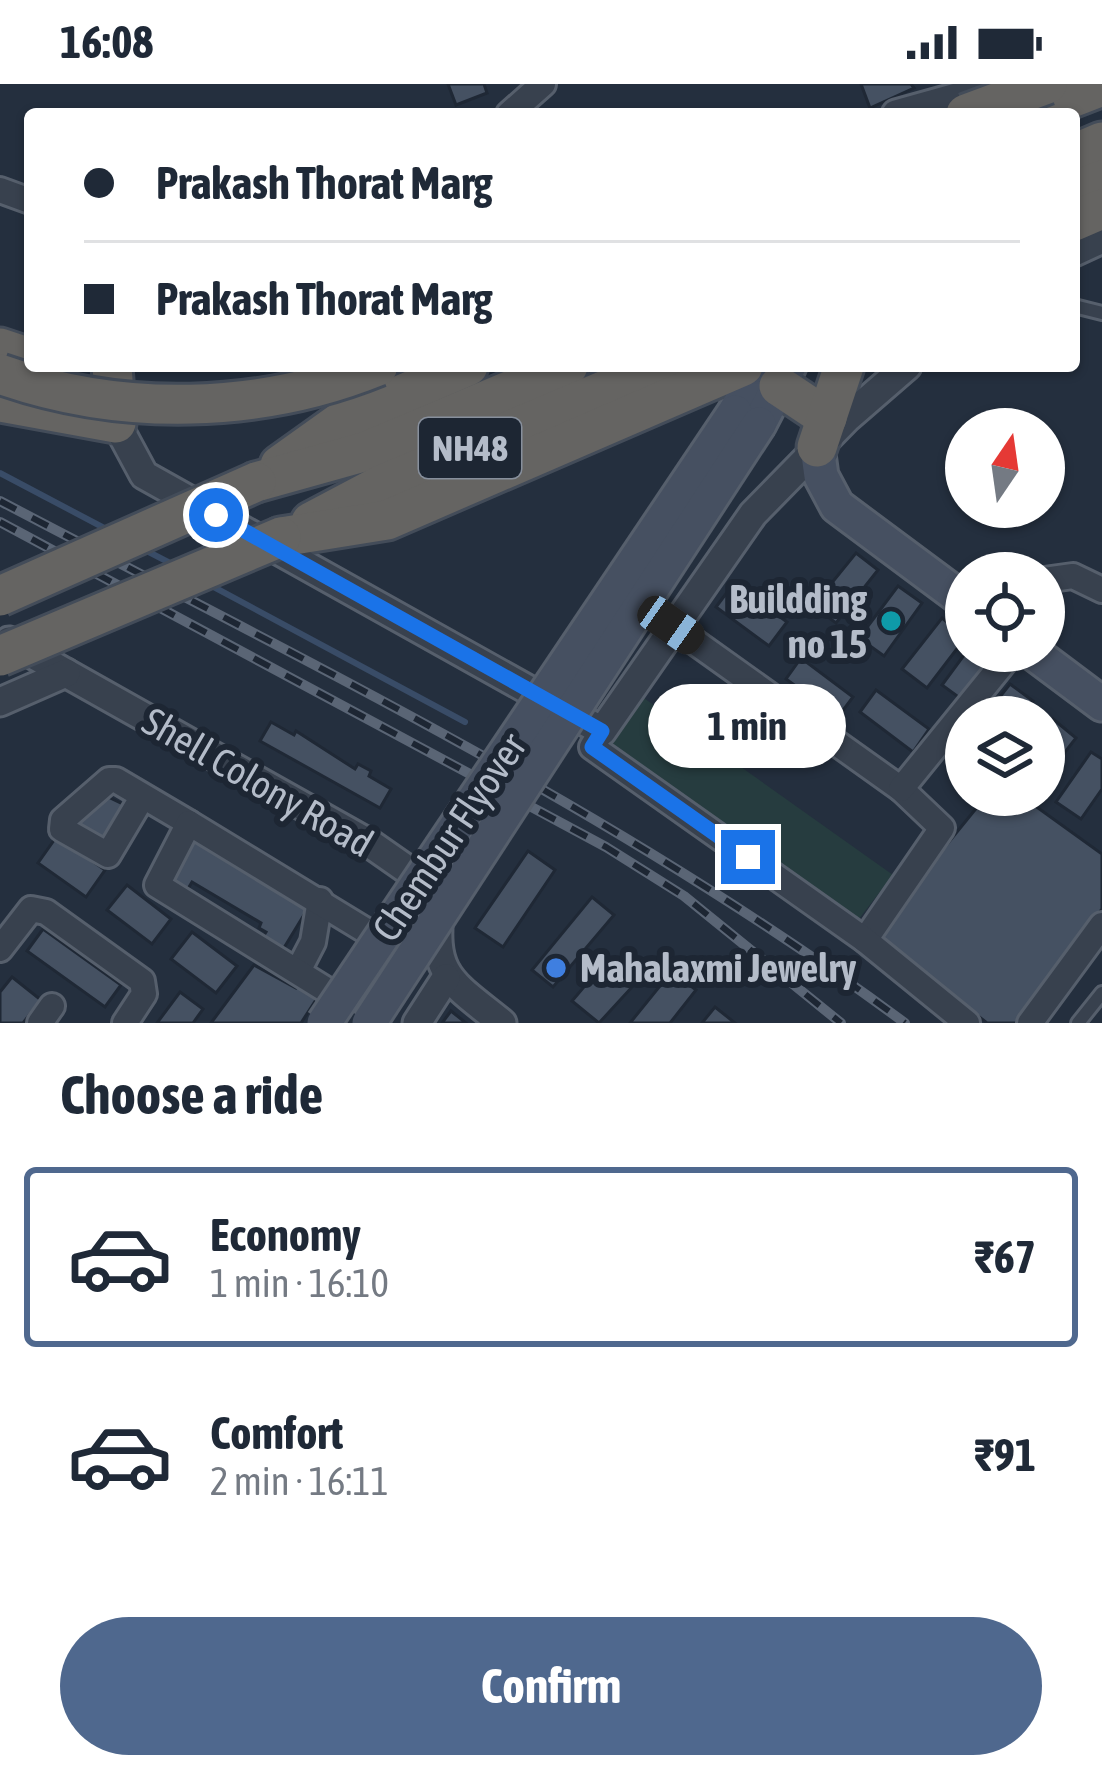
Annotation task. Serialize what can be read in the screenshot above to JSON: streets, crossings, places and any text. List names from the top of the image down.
{
  "streets": {
    "highway": ["NH48"],
    "main road": ["Chembur Flyover"],
    "street": ["Shell Colony Road"]
  },
  "places": ["Buildding no 15", "Mahalaxmi Jewelry"],
  "north": "top",
  "page": {
    "status": "16:08",
    "banner": ["Prakash Thorat Marg", "Prakash Thorat Marg"],
    "bubble": "1 min",
    "heading": "Choose a ride",
    "list": [
      {
        "name": "Economy",
        "note": "1 min · 16:10",
        "value": "₹67"
      },
      {
        "name": "Comfort",
        "note": "2 min · 16:11",
        "value": "₹91"
      }
    ],
    "buttons": "Confirm"
  }
}
